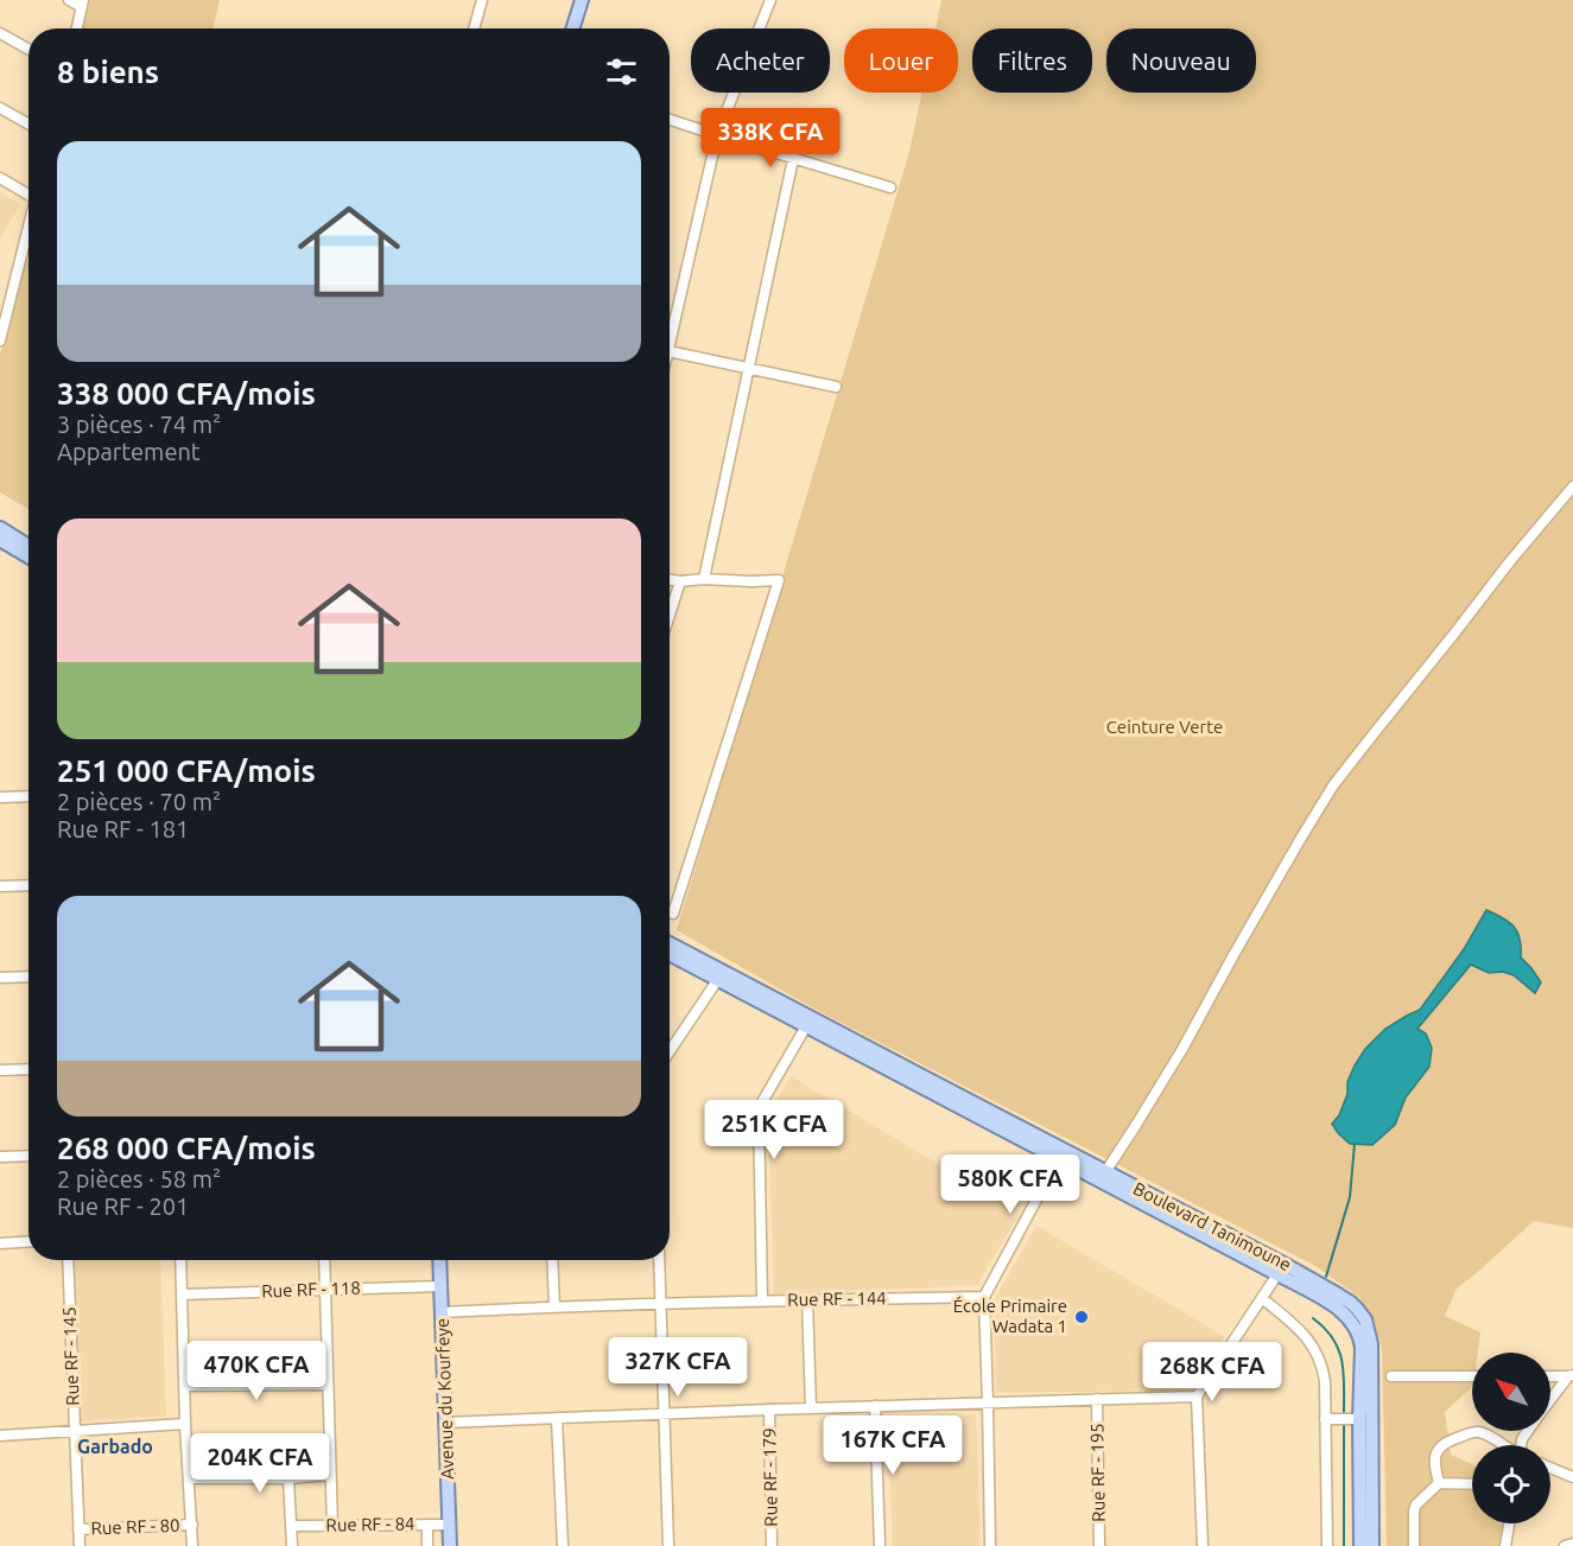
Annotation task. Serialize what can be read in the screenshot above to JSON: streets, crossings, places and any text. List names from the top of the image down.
{
  "streets": {
    "main road": ["Boulevard Tanimoune", "Avenue du Kourfeye"],
    "street": [
      "Rue RF - 118",
      "Rue RF - 144",
      "Rue RF - 145",
      "Rue RF - 195",
      "Rue RF - 179",
      "Rue RF - 84",
      "Rue RF - 80"
    ]
  },
  "crossings": [
    ["Rue RF - 118", "Avenue du Kourfeye"],
    ["Rue RF - 144", "Avenue du Kourfeye"],
    ["Rue RF - 145", "Rue RF - 80"],
    ["Avenue du Kourfeye", "Rue RF - 84"]
  ],
  "districts": ["Garbado"],
  "parks": ["Ceinture Verte"],
  "places": ["École Primaire Wadata 1"],
  "north": "top left",
  "page": {
    "chip": [
      "Acheter",
      "Louer",
      "Filtres",
      "Nouveau"
    ],
    "heading": "8 biens",
    "price": [
      "338K CFA",
      "251K CFA",
      "580K CFA",
      "327K CFA",
      "470K CFA",
      "268K CFA",
      "167K CFA",
      "204K CFA"
    ],
    "list": [
      {
        "name": "338 000 CFA/mois",
        "note": "3 pièces · 74 m² · Appartement"
      },
      {
        "name": "251 000 CFA/mois",
        "note": "2 pièces · 70 m² · Rue RF - 181"
      },
      {
        "name": "268 000 CFA/mois",
        "note": "2 pièces · 58 m² · Rue RF - 201"
      }
    ]
  }
}
